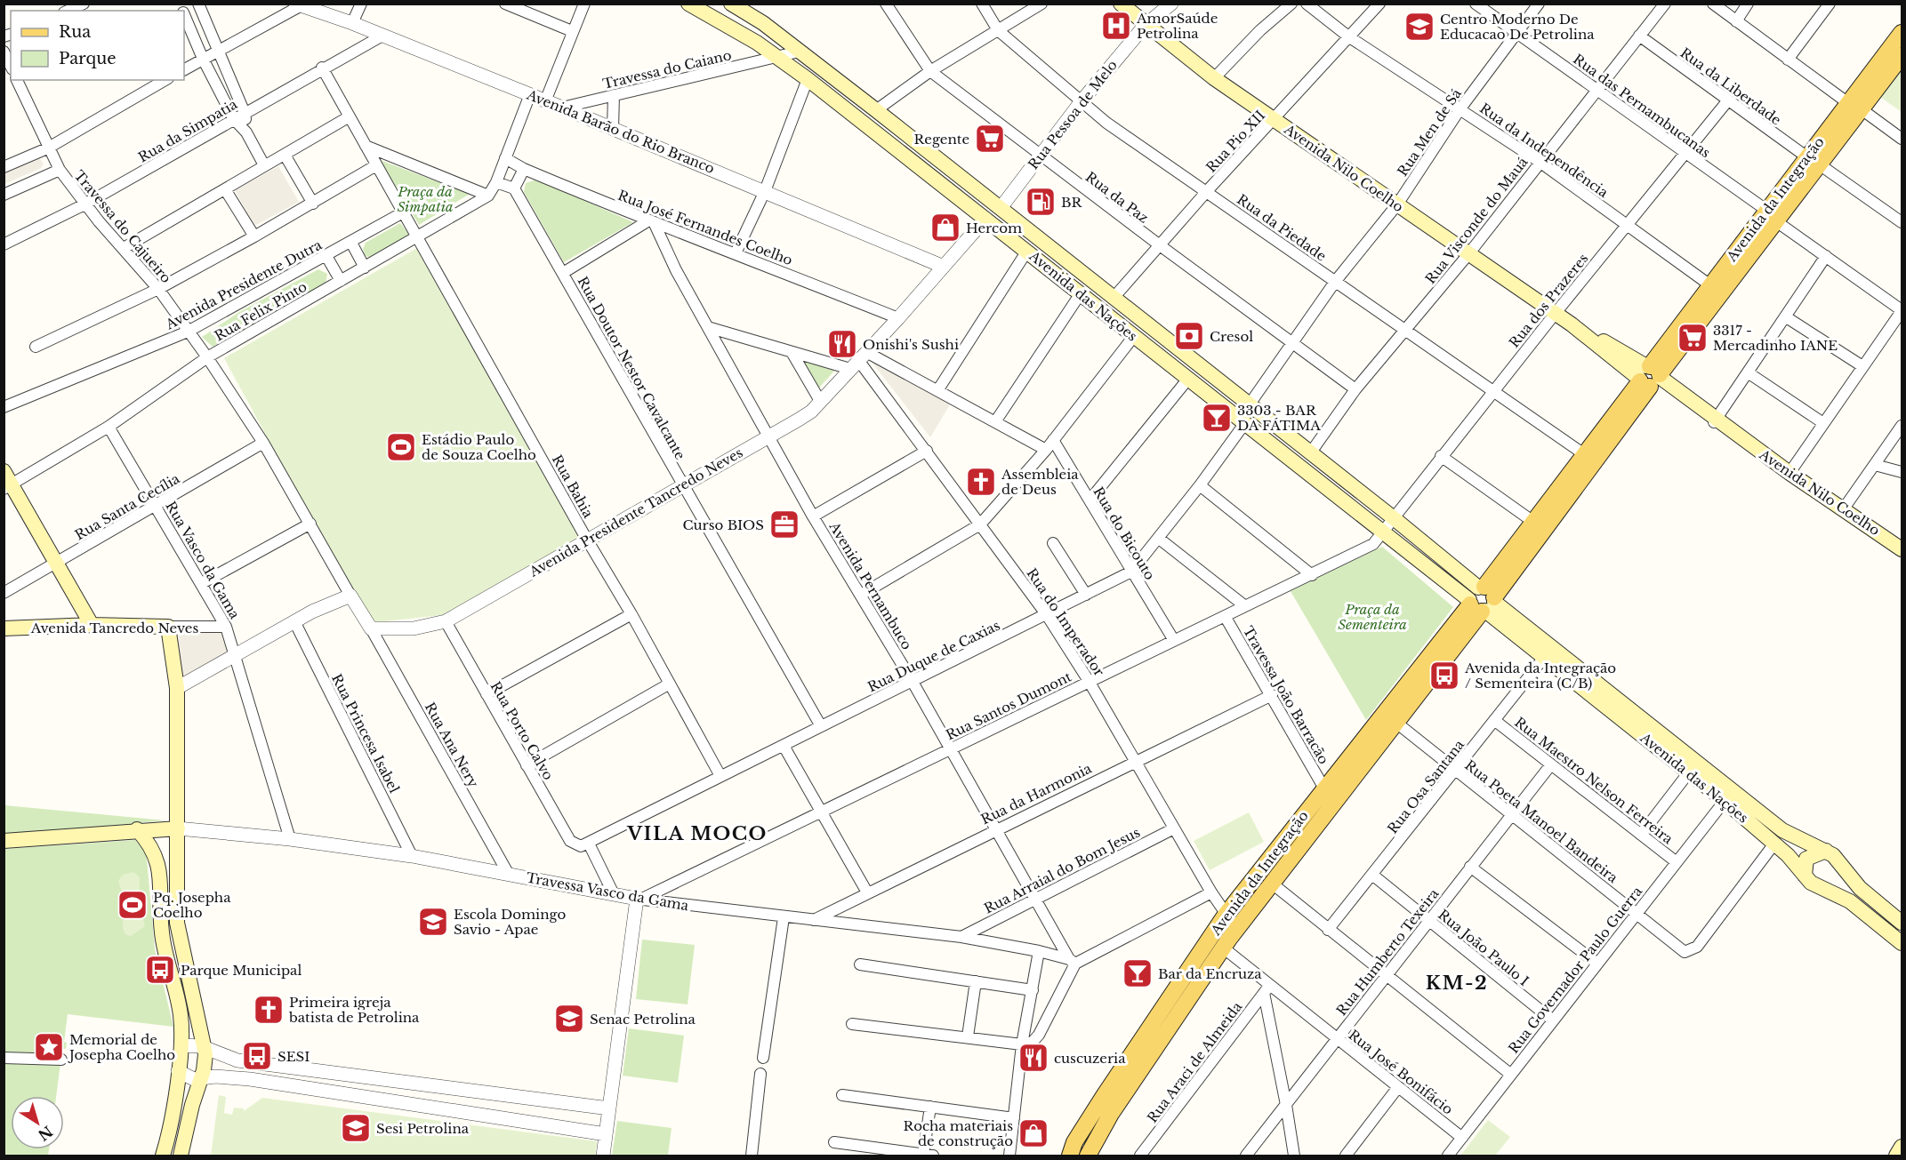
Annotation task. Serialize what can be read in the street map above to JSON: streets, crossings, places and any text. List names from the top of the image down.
{
  "streets": {
    "main road": [
      "Avenida Nilo Coelho",
      "Avenida da Integração",
      "Avenida das Nações",
      "Avenida Tancredo Neves"
    ],
    "street": [
      "Travessa do Caiano",
      "Rua da Liberdade",
      "Rua das Pernambucanas",
      "Rua Pessoa de Melo",
      "Rua da Simpatia",
      "Avenida Barão do Rio Branco",
      "Rua Men de Sá",
      "Rua Pio XII",
      "Rua da Independência",
      "Rua da Paz",
      "Rua Visconde do Mauá",
      "Travessa do Cajueiro",
      "Rua José Fernandes Coelho",
      "Rua da Piedade",
      "Avenida Presidente Dutra",
      "Rua dos Prazeres",
      "Rua Felix Pinto",
      "Rua Doutor Nestor Cavalcante",
      "Rua Bahia",
      "Rua Santa Cecília",
      "Avenida Presidente Tancredo Neves",
      "Rua do Bicouto",
      "Rua Vasco da Gama",
      "Avenida Pernambuco",
      "Rua do Imperador",
      "Rua Duque de Caxias",
      "Travessa João Barracão",
      "Rua Santos Dumont",
      "Rua Porto Calvo",
      "Rua Princesa Isabel",
      "Rua Ana Nery",
      "Rua Maestro Nelson Ferreira",
      "Rua Osa Santana",
      "Rua da Harmonia",
      "Rua Poeta Manoel Bandeira",
      "Rua Arraial do Bom Jesus",
      "Travessa Vasco da Gama",
      "Rua João Paulo I",
      "Rua Humberto Texeira",
      "Rua Governador Paulo Guerra",
      "Rua Araci de Almeida",
      "Rua José Bonifácio"
    ]
  },
  "crossings": [
    ["Travessa do Caiano", "Avenida Barão do Rio Branco"],
    ["Travessa do Caiano", "Avenida das Nações"],
    ["Rua da Liberdade", "Avenida da Integração"],
    ["Rua da Liberdade", "Rua Visconde do Mauá"],
    ["Rua da Liberdade", "Rua dos Prazeres"],
    ["Rua das Pernambucanas", "Rua Men de Sá"],
    ["Rua das Pernambucanas", "Avenida da Integração"],
    ["Rua das Pernambucanas", "Rua Visconde do Mauá"],
    ["Rua das Pernambucanas", "Rua dos Prazeres"],
    ["Rua Pessoa de Melo", "Avenida Nilo Coelho"],
    ["Rua Pessoa de Melo", "Rua da Paz"],
    ["Rua Pessoa de Melo", "Rua da Piedade"],
    ["Rua Pessoa de Melo", "Avenida das Nações"],
    ["Rua da Simpatia", "Avenida Barão do Rio Branco"],
    ["Rua da Simpatia", "Travessa do Cajueiro"],
    ["Rua da Simpatia", "Rua Bahia"],
    ["Avenida Barão do Rio Branco", "Rua Felix Pinto"],
    ["Avenida Barão do Rio Branco", "Avenida Presidente Tancredo Neves"],
    ["Rua Men de Sá", "Rua da Independência"],
    ["Rua Men de Sá", "Avenida Nilo Coelho"],
    ["Rua Men de Sá", "Rua da Paz"],
    ["Rua Men de Sá", "Rua da Piedade"],
    ["Rua Men de Sá", "Avenida das Nações"],
    ["Rua Pio XII", "Rua da Independência"],
    ["Rua Pio XII", "Avenida Nilo Coelho"],
    ["Rua Pio XII", "Rua da Paz"],
    ["Rua Pio XII", "Rua da Piedade"],
    ["Rua Pio XII", "Avenida das Nações"],
    ["Rua da Independência", "Avenida da Integração"],
    ["Rua da Independência", "Rua Visconde do Mauá"],
    ["Rua da Independência", "Rua dos Prazeres"],
    ["Avenida Nilo Coelho", "Avenida da Integração"],
    ["Avenida Nilo Coelho", "Rua Visconde do Mauá"],
    ["Avenida Nilo Coelho", "Rua dos Prazeres"],
    ["Rua da Paz", "Rua Visconde do Mauá"],
    ["Avenida da Integração", "Rua da Piedade"],
    ["Avenida da Integração", "Avenida das Nações"],
    ["Avenida da Integração", "Rua do Imperador"],
    ["Avenida da Integração", "Travessa João Barracão"],
    ["Avenida da Integração", "Rua Poeta Manoel Bandeira"],
    ["Avenida da Integração", "Rua José Bonifácio"],
    ["Rua Visconde do Mauá", "Rua da Piedade"],
    ["Rua Visconde do Mauá", "Avenida das Nações"],
    ["Travessa do Cajueiro", "Avenida Presidente Dutra"],
    ["Rua José Fernandes Coelho", "Rua Felix Pinto"],
    ["Rua José Fernandes Coelho", "Avenida Presidente Tancredo Neves"],
    ["Rua José Fernandes Coelho", "Avenida Pernambuco"],
    ["Rua da Piedade", "Rua dos Prazeres"],
    ["Avenida Presidente Dutra", "Rua Bahia"],
    ["Avenida das Nações", "Rua dos Prazeres"],
    ["Avenida das Nações", "Avenida Presidente Tancredo Neves"],
    ["Avenida das Nações", "Rua Duque de Caxias"],
    ["Avenida das Nações", "Rua Santos Dumont"],
    ["Avenida das Nações", "Rua Osa Santana"],
    ["Avenida das Nações", "Rua Poeta Manoel Bandeira"],
    ["Avenida das Nações", "Rua Governador Paulo Guerra"],
    ["Rua dos Prazeres", "Rua Santos Dumont"],
    ["Rua Felix Pinto", "Rua Bahia"],
    ["Rua Felix Pinto", "Rua Vasco da Gama"],
    ["Rua Doutor Nestor Cavalcante", "Avenida Presidente Tancredo Neves"],
    ["Rua Doutor Nestor Cavalcante", "Rua Duque de Caxias"],
    ["Rua Bahia", "Avenida Presidente Tancredo Neves"],
    ["Rua Bahia", "Rua Duque de Caxias"],
    ["Rua Santa Cecília", "Rua Vasco da Gama"],
    ["Avenida Presidente Tancredo Neves", "Avenida Pernambuco"],
    ["Avenida Presidente Tancredo Neves", "Rua do Imperador"],
    ["Avenida Presidente Tancredo Neves", "Rua Porto Calvo"],
    ["Avenida Presidente Tancredo Neves", "Rua Ana Nery"],
    ["Rua do Bicouto", "Rua Duque de Caxias"],
    ["Rua do Bicouto", "Rua Santos Dumont"],
    ["Rua Vasco da Gama", "Avenida Tancredo Neves"],
    ["Rua Vasco da Gama", "Travessa Vasco da Gama"],
    ["Avenida Pernambuco", "Rua Duque de Caxias"],
    ["Avenida Pernambuco", "Rua Santos Dumont"],
    ["Avenida Pernambuco", "Rua da Harmonia"],
    ["Avenida Pernambuco", "Rua Arraial do Bom Jesus"],
    ["Avenida Pernambuco", "Travessa Vasco da Gama"],
    ["Rua do Imperador", "Rua Duque de Caxias"],
    ["Rua do Imperador", "Rua Santos Dumont"],
    ["Rua do Imperador", "Rua da Harmonia"],
    ["Rua do Imperador", "Rua Arraial do Bom Jesus"],
    ["Rua Duque de Caxias", "Rua Porto Calvo"],
    ["Travessa João Barracão", "Rua Santos Dumont"],
    ["Travessa João Barracão", "Rua da Harmonia"],
    ["Rua Santos Dumont", "Travessa Vasco da Gama"],
    ["Rua Porto Calvo", "Travessa Vasco da Gama"],
    ["Rua Princesa Isabel", "Travessa Vasco da Gama"],
    ["Rua Ana Nery", "Travessa Vasco da Gama"],
    ["Rua Maestro Nelson Ferreira", "Rua Osa Santana"],
    ["Rua Maestro Nelson Ferreira", "Rua Humberto Texeira"],
    ["Rua Maestro Nelson Ferreira", "Rua Governador Paulo Guerra"],
    ["Rua Osa Santana", "Rua Poeta Manoel Bandeira"],
    ["Rua Osa Santana", "Rua João Paulo I"],
    ["Rua da Harmonia", "Travessa Vasco da Gama"],
    ["Rua Poeta Manoel Bandeira", "Rua Humberto Texeira"],
    ["Rua Poeta Manoel Bandeira", "Rua Governador Paulo Guerra"],
    ["Rua Arraial do Bom Jesus", "Travessa Vasco da Gama"],
    ["Rua João Paulo I", "Rua Humberto Texeira"],
    ["Rua João Paulo I", "Rua Governador Paulo Guerra"],
    ["Rua Humberto Texeira", "Rua José Bonifácio"],
    ["Rua Governador Paulo Guerra", "Rua José Bonifácio"],
    ["Rua Araci de Almeida", "Rua José Bonifácio"]
  ],
  "districts": ["VILA MOCO", "KM-2"],
  "parks": ["Praça da Simpatia", "Praça da Sementeira"],
  "places": {
    "hospital": ["AmorSaúde Petrolina"],
    "school or university": [
      "Centro Moderno De Educacao De Petrolina",
      "Escola Domingo Savio - Apae",
      "Senac Petrolina",
      "Sesi Petrolina"
    ],
    "supermarket": ["Regente", "3317 - Mercadinho IANE"],
    "fuel station": ["BR"],
    "shop": ["Hercom", "Rocha materiais de construção"],
    "bank": ["Cresol"],
    "restaurant": ["Onishi's Sushi", "cuscuzeria"],
    "bar": ["3303 - BAR DA FÁTIMA", "Bar da Encruza"],
    "sports": ["Estádio Paulo de Souza Coelho", "Pq. Josepha Coelho"],
    "church": ["Assembleia de Deus", "Primeira igreja batista de Petrolina"],
    "office": ["Curso BIOS"],
    "bus stop": ["Avenida da Integração / Sementeira (C/B)", "Parque Municipal", "SESI"],
    "place": ["Memorial de Josepha Coelho"]
  },
  "legend": ["Rua", "Parque"],
  "north": "bottom right"
}
